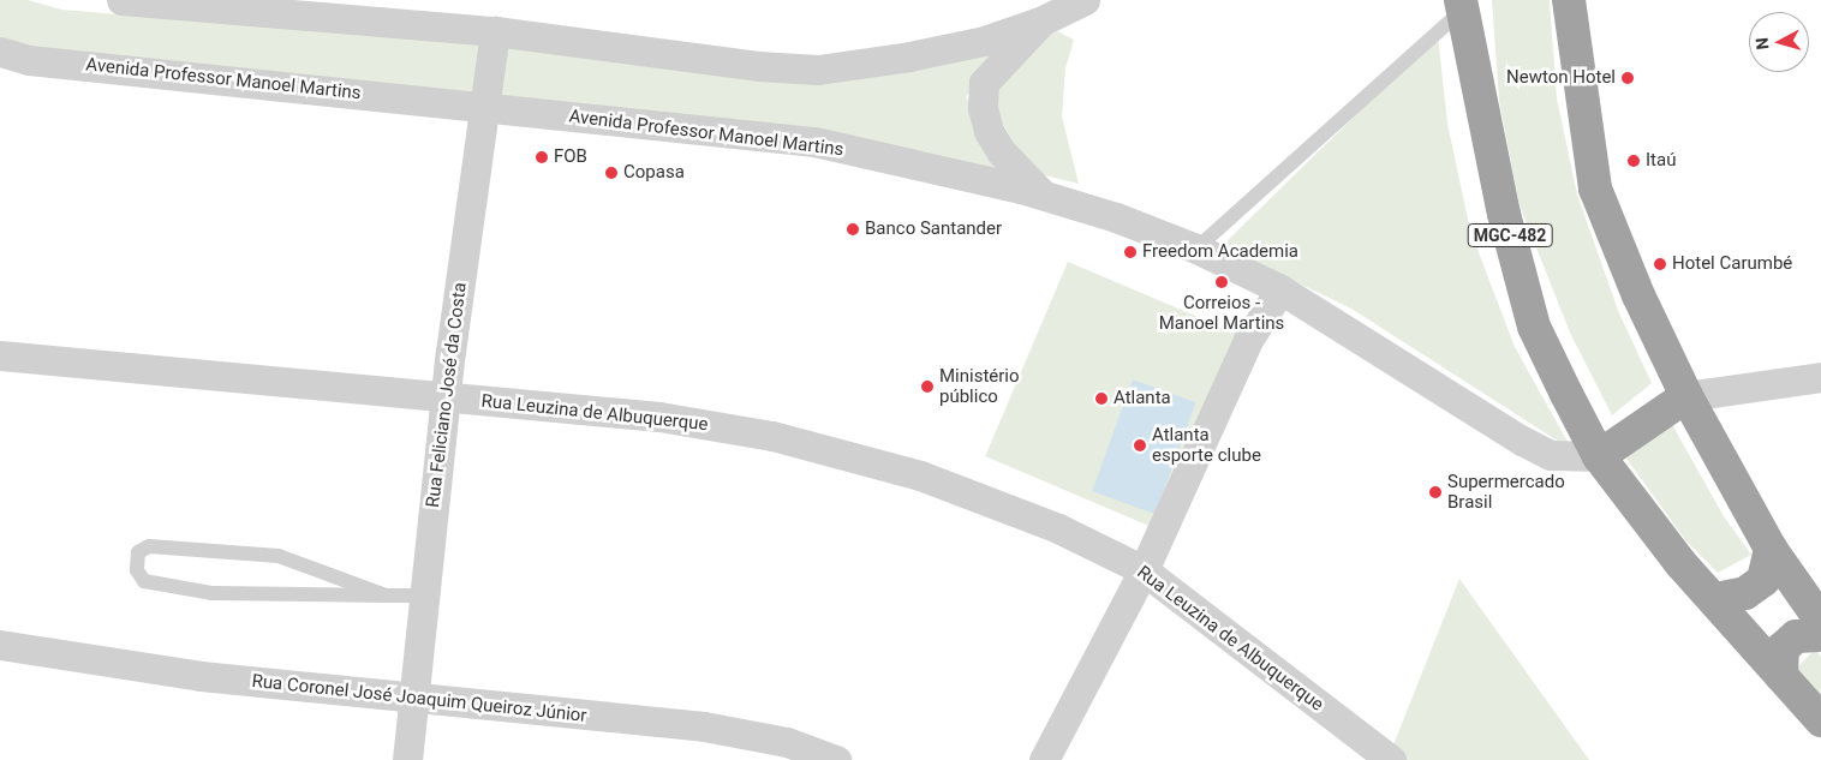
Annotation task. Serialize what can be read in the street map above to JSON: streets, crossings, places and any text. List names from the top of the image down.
{
  "streets": {
    "highway": ["MGC-482"],
    "street": [
      "Avenida Professor Manoel Martins",
      "Rua Feliciano José da Costa",
      "Rua Leuzina de Albuquerque",
      "Rua Coronel José Joaquim Queiroz Júnior"
    ]
  },
  "crossings": [
    ["Avenida Professor Manoel Martins", "MGC-482"],
    ["Avenida Professor Manoel Martins", "Rua Feliciano José da Costa"],
    ["Rua Feliciano José da Costa", "Rua Leuzina de Albuquerque"],
    ["Rua Feliciano José da Costa", "Rua Coronel José Joaquim Queiroz Júnior"]
  ],
  "places": [
    "Newton Hotel",
    "FOB",
    "Itaú",
    "Copasa",
    "Banco Santander",
    "Freedom Academia",
    "Hotel Carumbé",
    "Correios - Manoel Martins",
    "Ministério público",
    "Atlanta",
    "Atlanta esporte clube",
    "Supermercado Brasil"
  ],
  "north": "left"
}
